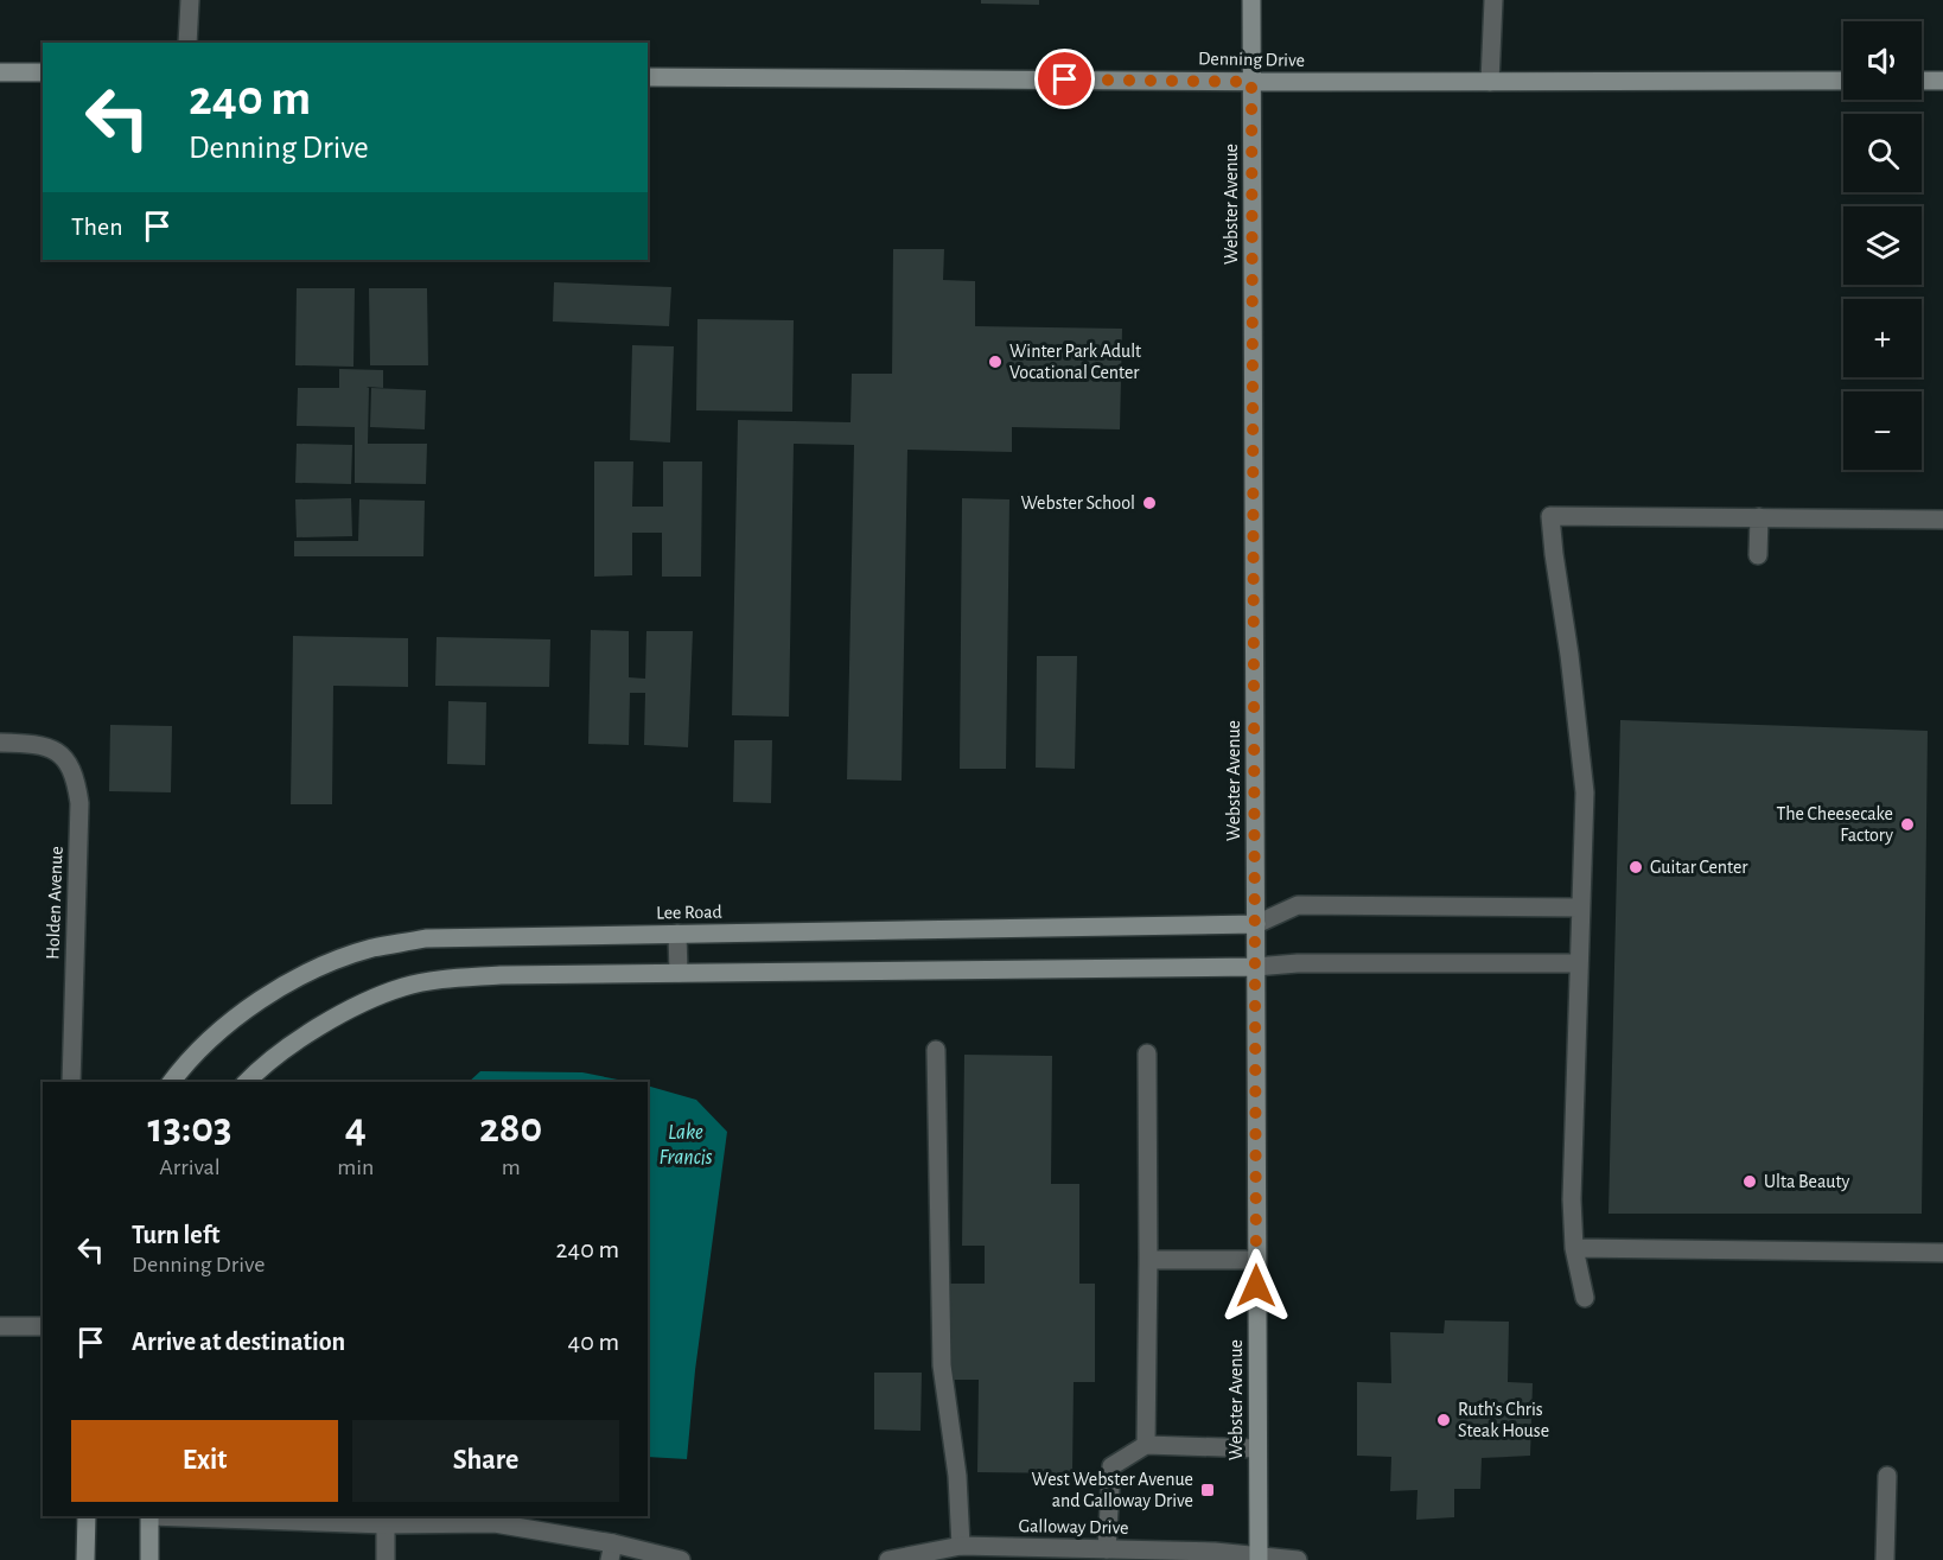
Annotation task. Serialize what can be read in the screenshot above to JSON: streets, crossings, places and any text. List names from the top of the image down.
{
  "streets": {
    "street": [
      "Denning Drive",
      "Webster Avenue",
      "Holden Avenue",
      "Lee Road",
      "Galloway Drive"
    ]
  },
  "crossings": [
    ["Denning Drive", "Webster Avenue"],
    ["Webster Avenue", "Lee Road"],
    ["Webster Avenue", "Galloway Drive"]
  ],
  "water": ["Lake Francis"],
  "places": {
    "other": [
      "Winter Park Adult Vocational Center",
      "Webster School",
      "The Cheesecake Factory",
      "Guitar Center",
      "Ulta Beauty",
      "Ruth's Chris Steak House"
    ],
    "transit": ["West Webster Avenue and Galloway Drive"]
  },
  "page": {
    "map_buttons": ["+", "−"],
    "turn": ["240 m", "Denning Drive"],
    "then": "Then",
    "eta": [
      "13:03",
      "Arrival",
      "4",
      "min",
      "280",
      "m"
    ],
    "list": [
      {
        "name": "Turn left",
        "note": "Denning Drive",
        "value": "240 m"
      },
      {
        "name": "Arrive at destination",
        "value": "40 m"
      }
    ],
    "buttons": ["Exit", "Share"]
  }
}
